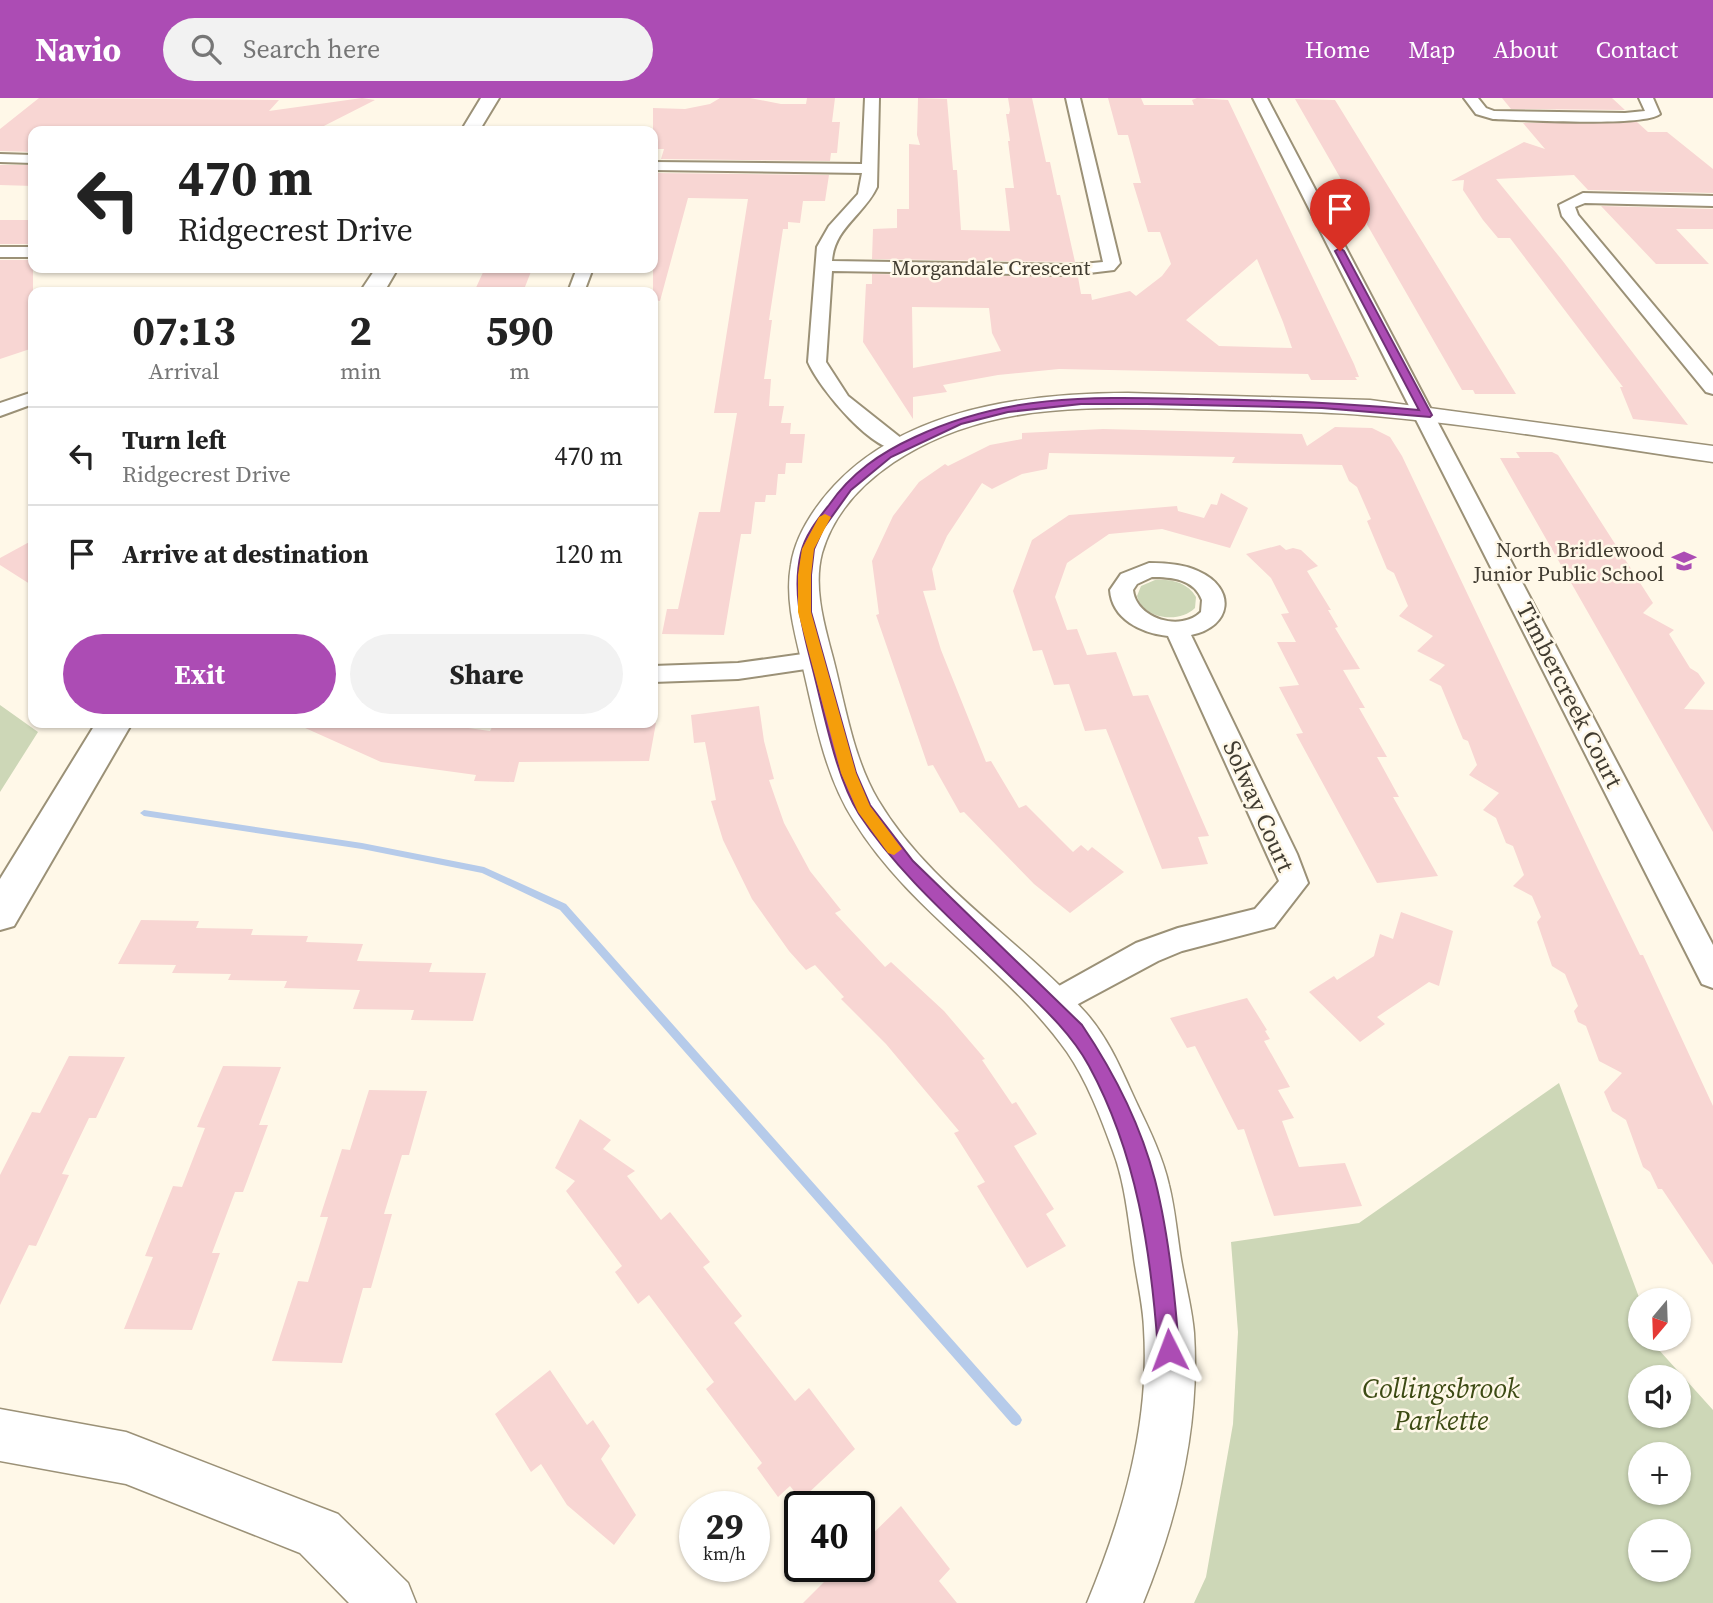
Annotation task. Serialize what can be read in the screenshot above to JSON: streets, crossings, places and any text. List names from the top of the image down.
{
  "streets": {
    "street": ["Morgandale Crescent", "Timbercreek Court", "Solway Court"]
  },
  "parks": ["Collingsbrook Parkette"],
  "places": {
    "school or university": ["North Bridlewood Junior Public School"]
  },
  "north": "bottom",
  "page": {
    "header": "Navio",
    "search": "Search here",
    "nav": [
      "Home",
      "Map",
      "About",
      "Contact"
    ],
    "turn": ["470 m", "Ridgecrest Drive"],
    "eta": [
      "07:13",
      "Arrival",
      "2",
      "min",
      "590",
      "m"
    ],
    "list": [
      {
        "name": "Turn left",
        "note": "Ridgecrest Drive",
        "value": "470 m"
      },
      {
        "name": "Arrive at destination",
        "value": "120 m"
      }
    ],
    "buttons": ["Exit", "Share"],
    "map_buttons": ["+", "−"],
    "speed": "29 km/h",
    "limit": "40"
  }
}
